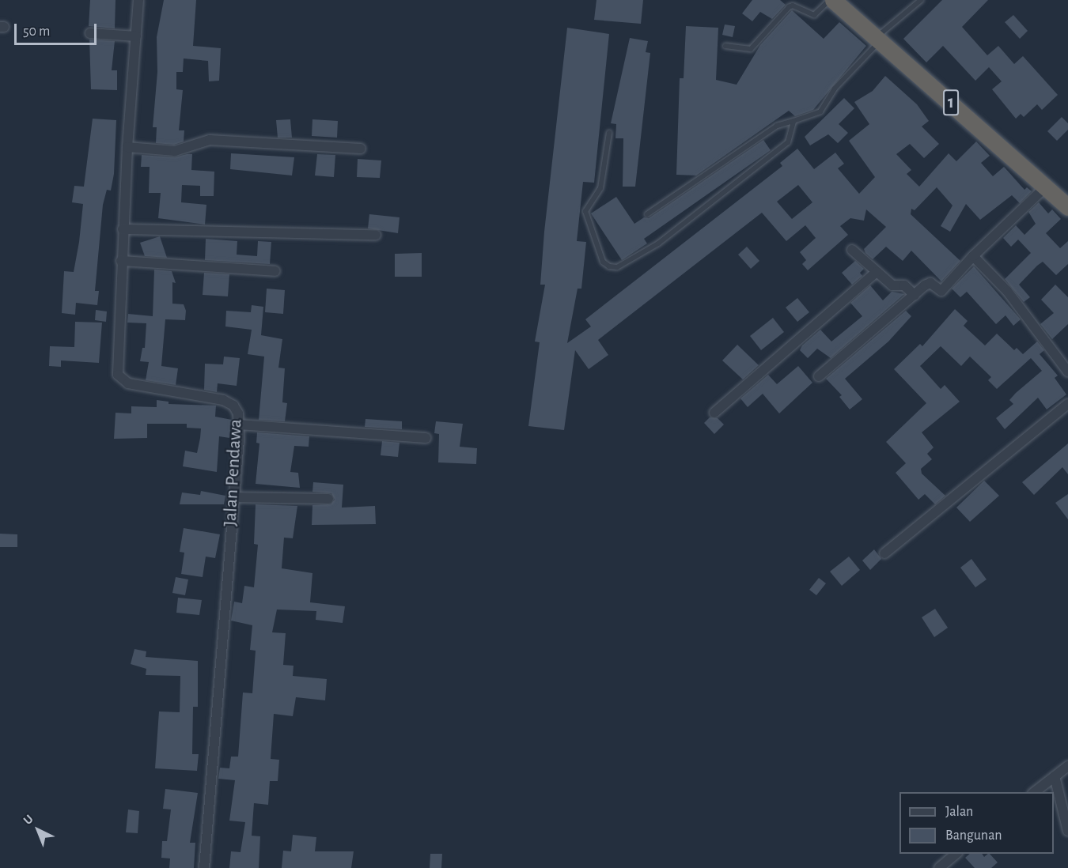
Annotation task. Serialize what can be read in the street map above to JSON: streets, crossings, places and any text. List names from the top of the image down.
{
  "streets": {
    "highway": ["1"],
    "street": ["Jalan Pendawa"]
  },
  "legend": ["Jalan", "Bangunan"],
  "scale_bar": "50 m",
  "north": "top left"
}
